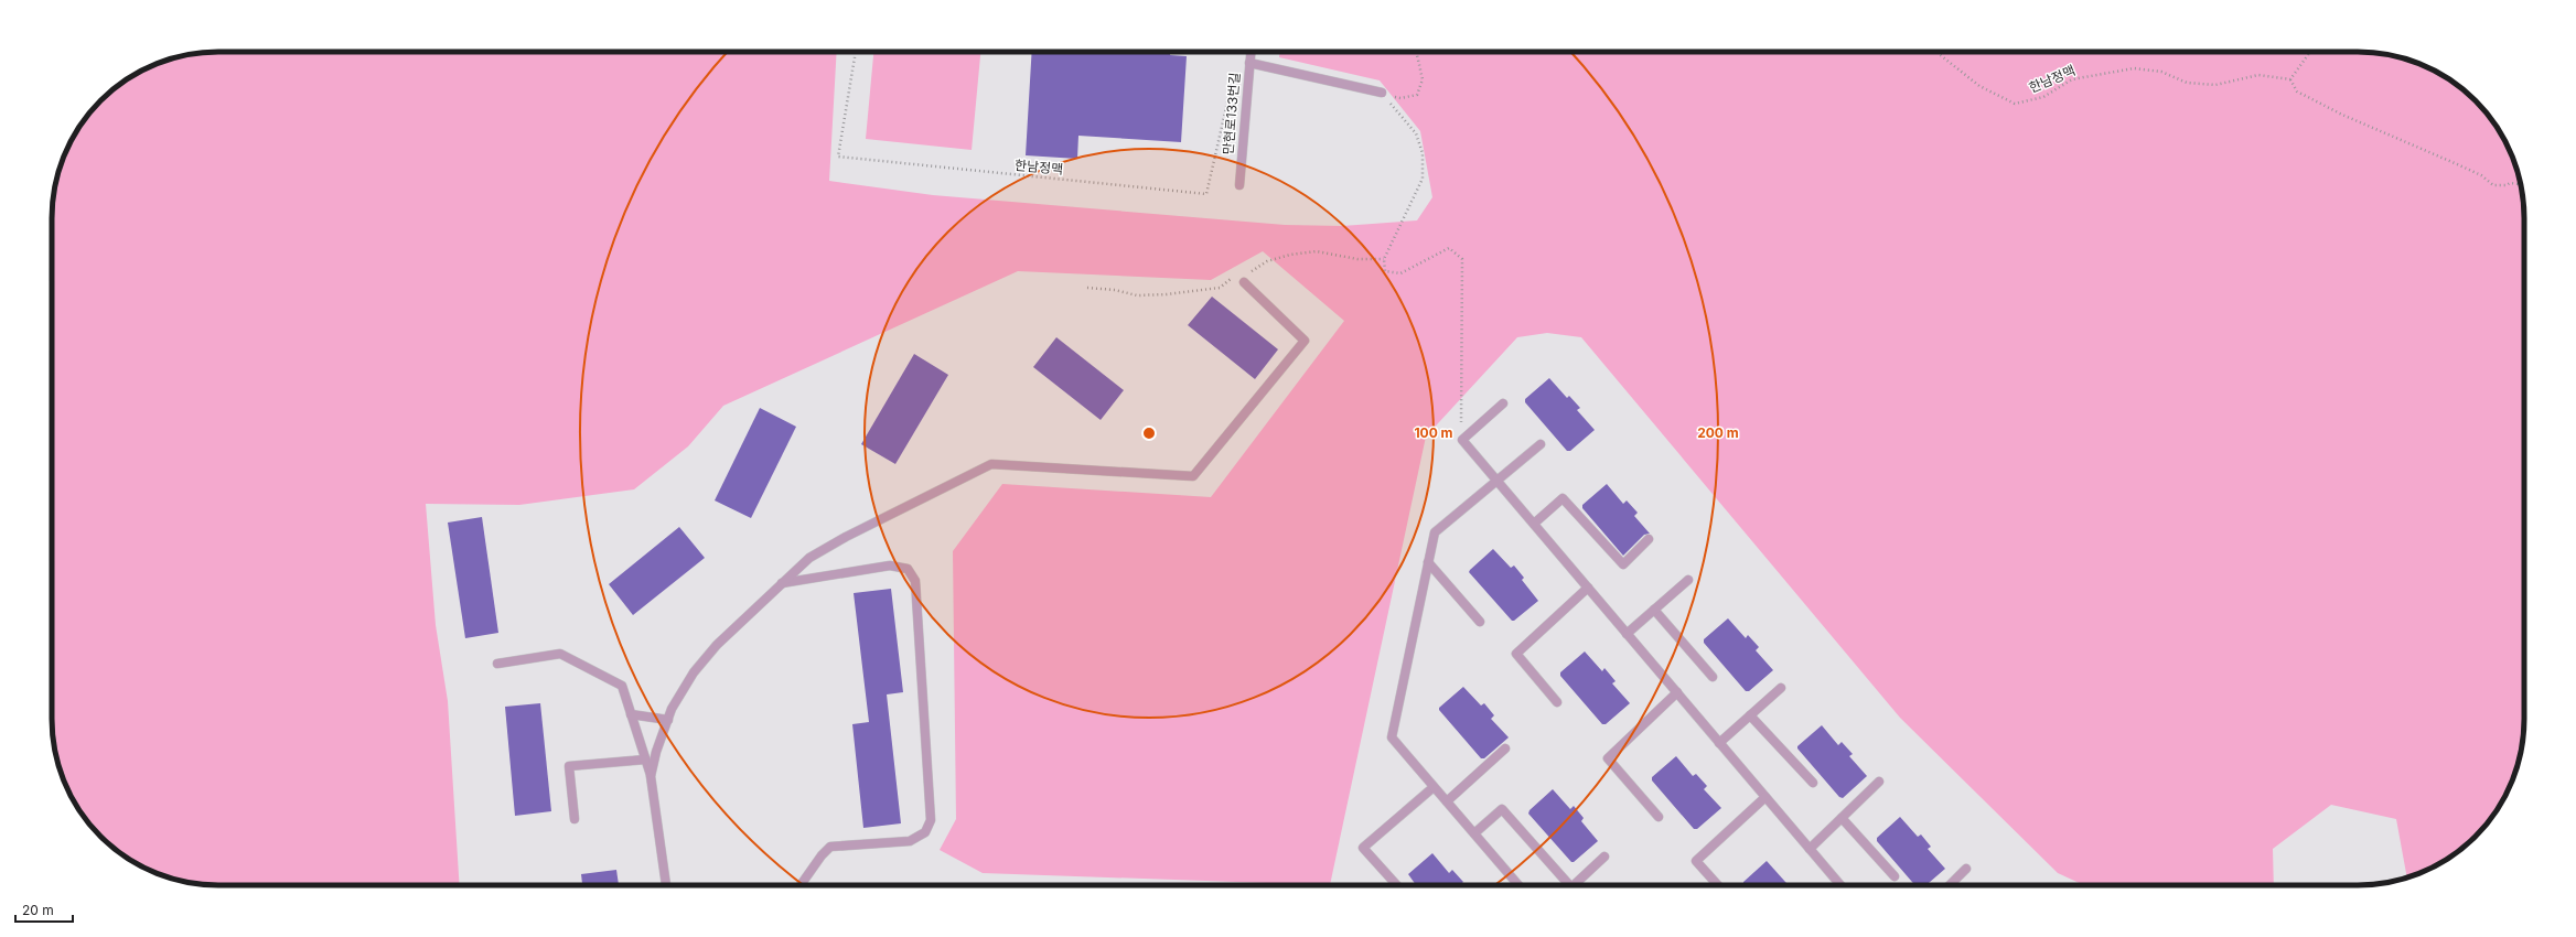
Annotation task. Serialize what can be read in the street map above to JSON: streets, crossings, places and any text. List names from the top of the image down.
{
  "streets": {
    "lane": ["만현로133번길"],
    "path": ["한남정맥"]
  },
  "crossings": [
    ["한남정맥", "만현로133번길"]
  ],
  "scale_bar": "20 m",
  "rings": ["100 m", "200 m"]
}
